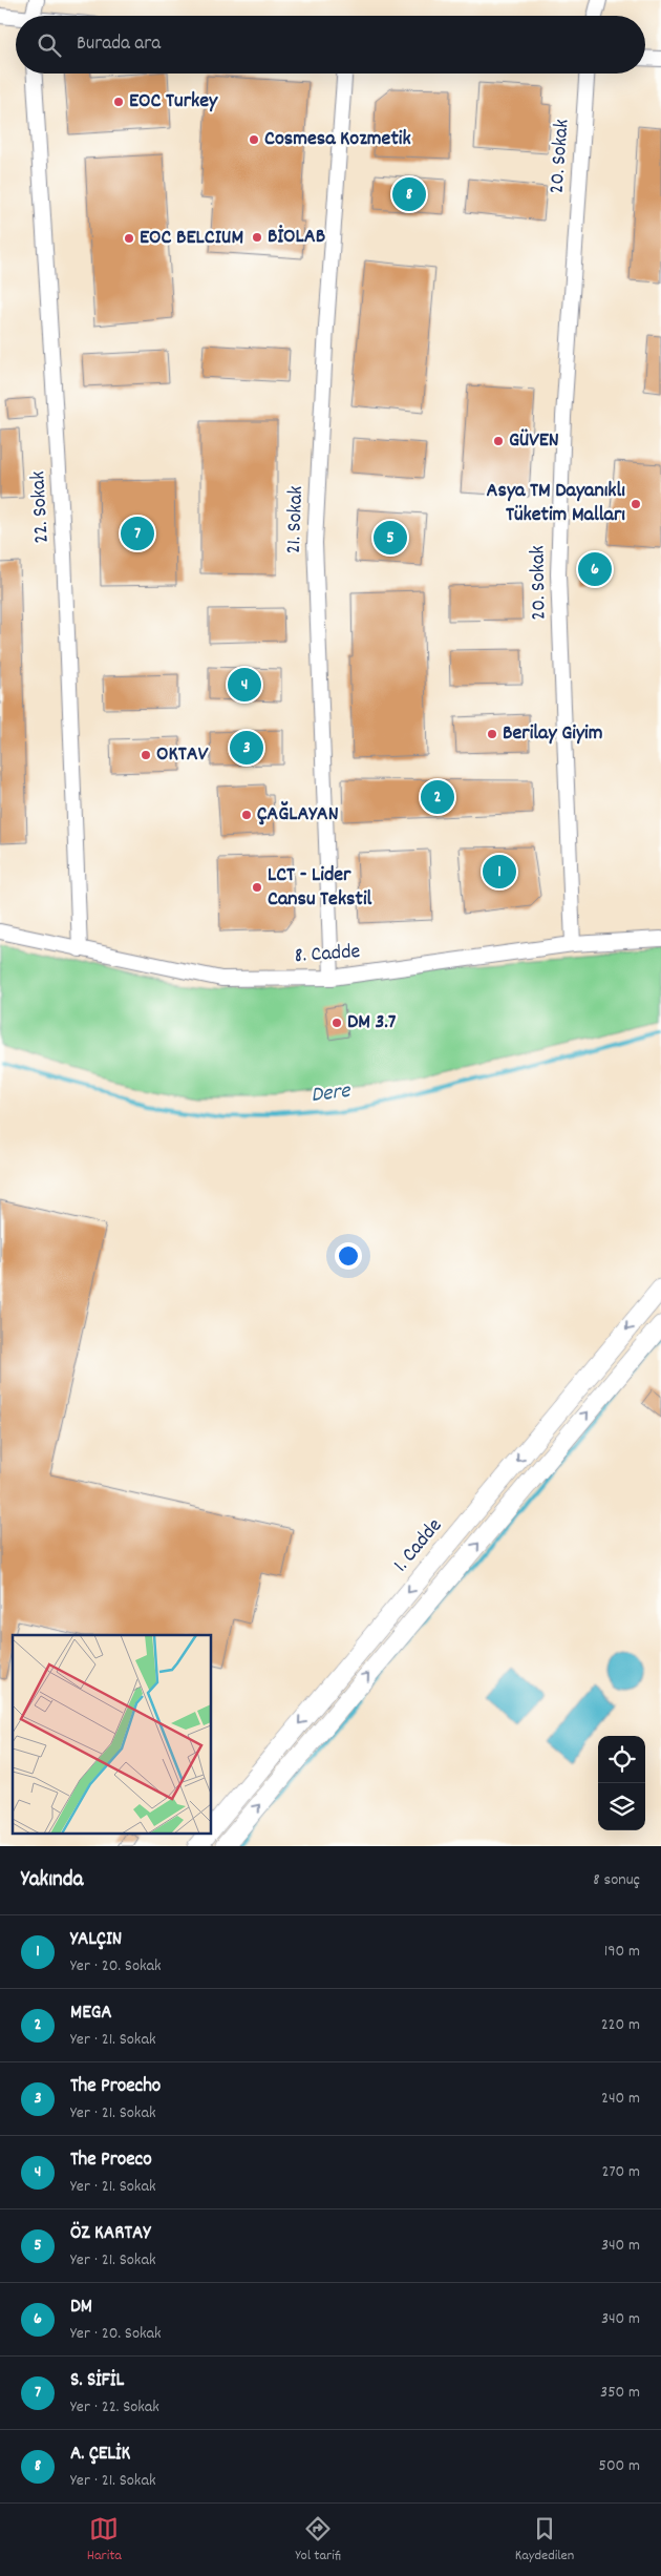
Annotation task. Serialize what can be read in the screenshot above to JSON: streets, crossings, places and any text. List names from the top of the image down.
{
  "streets": {
    "main road": ["1. Cadde"],
    "street": [
      "20. Sokak",
      "22. Sokak",
      "21. Sokak",
      "8. Cadde"
    ]
  },
  "crossings": [
    ["20. Sokak", "8. Cadde"],
    ["22. Sokak", "8. Cadde"],
    ["21. Sokak", "8. Cadde"]
  ],
  "water": ["Dere"],
  "places": [
    "EOC Turkey",
    "Cosmesa Kozmetik",
    "BİOLAB",
    "EOC BELCIUM",
    "GÜVEN",
    "Asya TM Dayanıklı Tüketim Malları",
    "Berilay Giyim",
    "OKTAV",
    "ÇAĞLAYAN",
    "LCT - Lider Cansu Tekstil",
    "DM 3.7"
  ],
  "page": {
    "search": "Burada ara",
    "pins": [
      "8",
      "7",
      "5",
      "6",
      "4",
      "3",
      "2",
      "1"
    ],
    "heading": ["Yakında", "8 sonuç"],
    "list": [
      {
        "mark": "1",
        "name": "YALÇIN",
        "note": "Yer · 20. Sokak",
        "value": "190 m"
      },
      {
        "mark": "2",
        "name": "MEGA",
        "note": "Yer · 21. Sokak",
        "value": "220 m"
      },
      {
        "mark": "3",
        "name": "The Proecho",
        "note": "Yer · 21. Sokak",
        "value": "240 m"
      },
      {
        "mark": "4",
        "name": "The Proeco",
        "note": "Yer · 21. Sokak",
        "value": "270 m"
      },
      {
        "mark": "5",
        "name": "ÖZ KARTAY",
        "note": "Yer · 21. Sokak",
        "value": "340 m"
      },
      {
        "mark": "6",
        "name": "DM",
        "note": "Yer · 20. Sokak",
        "value": "340 m"
      },
      {
        "mark": "7",
        "name": "S. SİFİL",
        "note": "Yer · 22. Sokak",
        "value": "350 m"
      },
      {
        "mark": "8",
        "name": "A. ÇELİK",
        "note": "Yer · 21. Sokak",
        "value": "500 m"
      }
    ],
    "nav": ["Harita", "Yol tarifi", "Kaydedilen"]
  }
}
